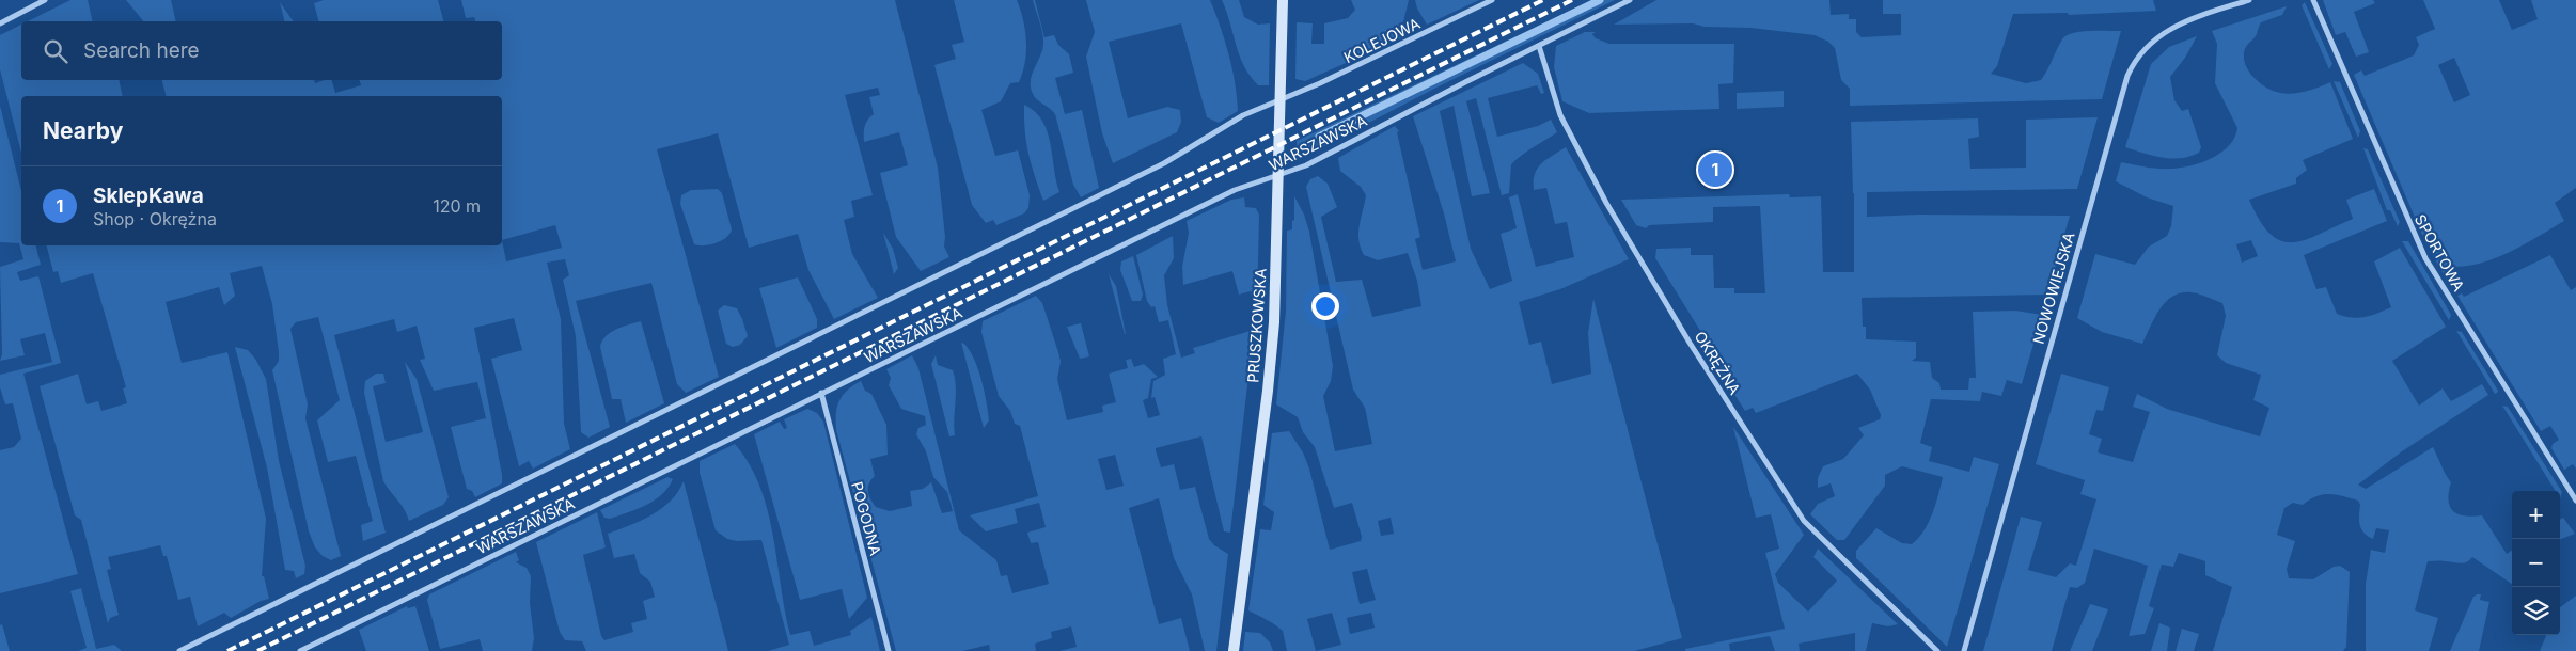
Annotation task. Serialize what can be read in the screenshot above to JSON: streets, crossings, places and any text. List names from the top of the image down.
{
  "streets": {
    "street": [
      "KOLEJOWA",
      "WARSZAWSKA",
      "SPORTOWA",
      "NOWOWIEJSKA",
      "PRUSZKOWSKA",
      "OKRĘŻNA",
      "POGODNA"
    ]
  },
  "crossings": [
    ["KOLEJOWA", "PRUSZKOWSKA"],
    ["WARSZAWSKA", "PRUSZKOWSKA"],
    ["WARSZAWSKA", "OKRĘŻNA"],
    ["WARSZAWSKA", "POGODNA"]
  ],
  "page": {
    "search": "Search here",
    "heading": "Nearby",
    "pins": "1",
    "list": [
      {
        "mark": "1",
        "name": "SklepKawa",
        "note": "Shop · Okrężna",
        "value": "120 m"
      }
    ],
    "map_buttons": ["+", "−"]
  }
}
